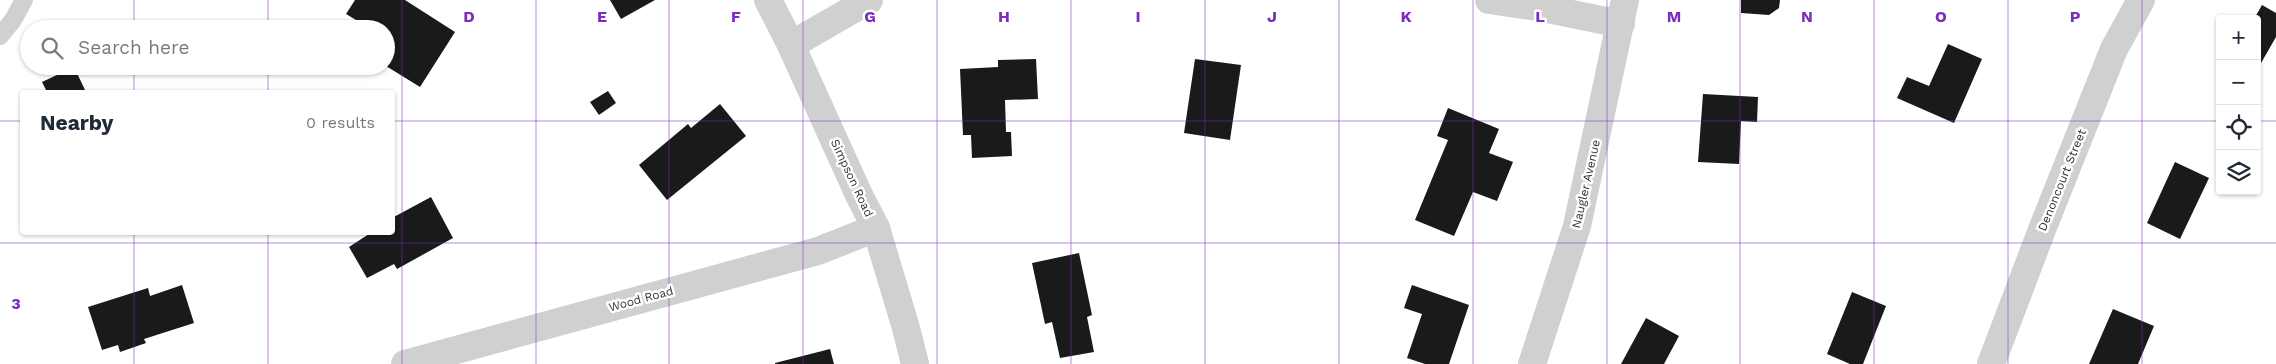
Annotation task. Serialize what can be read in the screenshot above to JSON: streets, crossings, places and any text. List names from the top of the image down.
{
  "streets": {
    "street": [
      "Simpson Road",
      "Denoncourt Street",
      "Naugler Avenue",
      "Wood Road"
    ]
  },
  "crossings": [
    ["Simpson Road", "Wood Road"]
  ],
  "page": {
    "map_buttons": ["+", "−"],
    "search": "Search here",
    "heading": ["Nearby", "0 results"]
  },
  "grid": {
    "columns": [
      "D",
      "E",
      "F",
      "G",
      "H",
      "I",
      "J",
      "K",
      "L",
      "M",
      "N",
      "O",
      "P"
    ],
    "rows": ["3"]
  }
}
